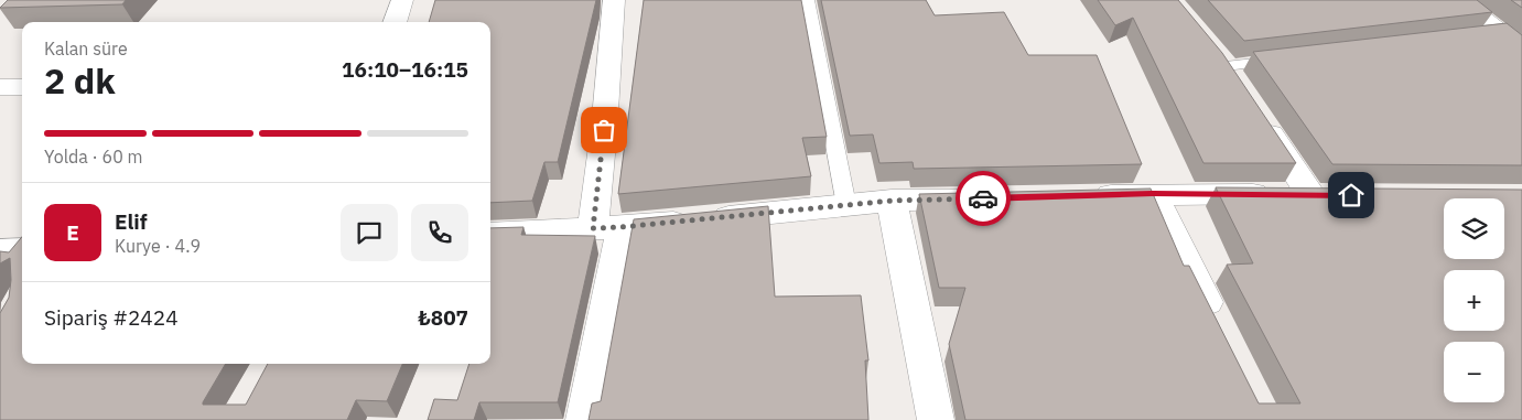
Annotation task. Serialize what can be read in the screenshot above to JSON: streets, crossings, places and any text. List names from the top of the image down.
{
  "page": {
    "heading": ["2 dk", "Kalan süre", "16:10–16:15"],
    "panel": [
      "Elif",
      "Kurye · 4.9",
      "Sipariş #2424",
      "₺807"
    ],
    "bar": "Yolda · 60 m",
    "map_buttons": ["+", "−"],
    "round": "E"
  }
}
